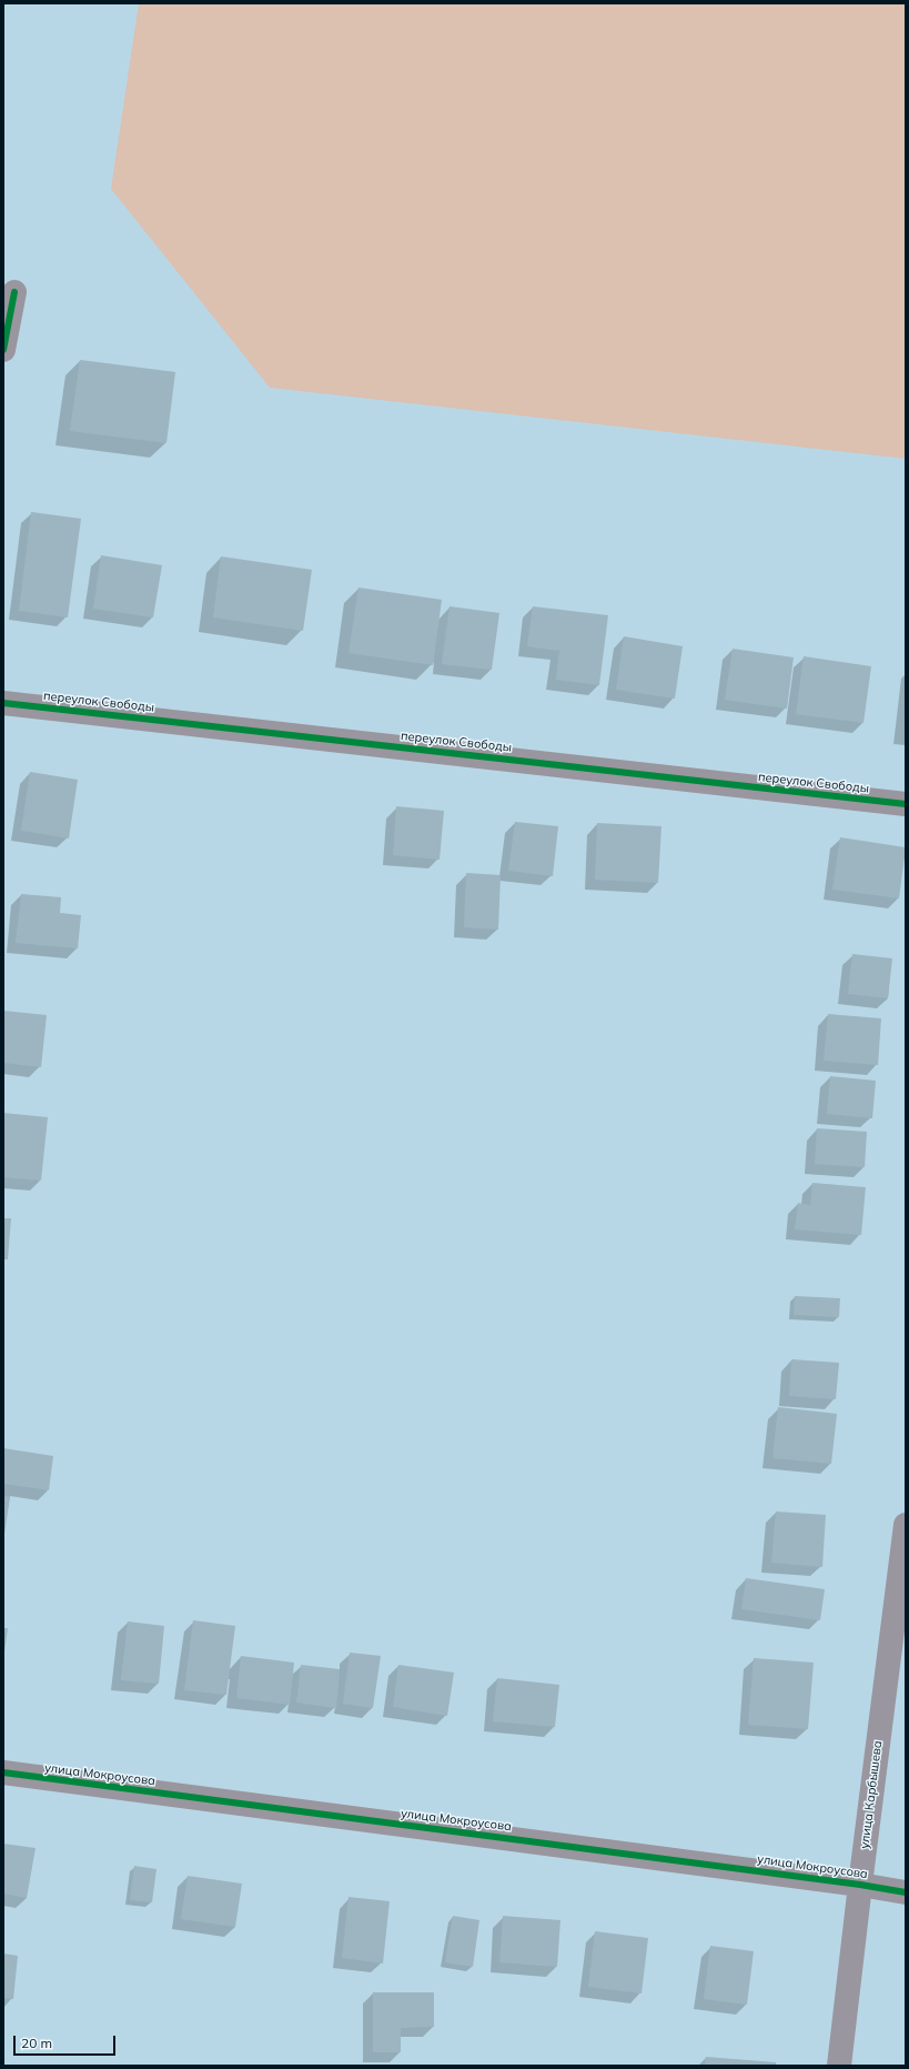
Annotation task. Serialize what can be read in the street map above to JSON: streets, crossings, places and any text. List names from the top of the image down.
{
  "streets": {
    "street": ["переулок Свободы", "улица Мокроусова", "улица Карбышева"]
  },
  "crossings": [
    ["улица Мокроусова", "улица Карбышева"]
  ],
  "scale_bar": "20 m"
}
